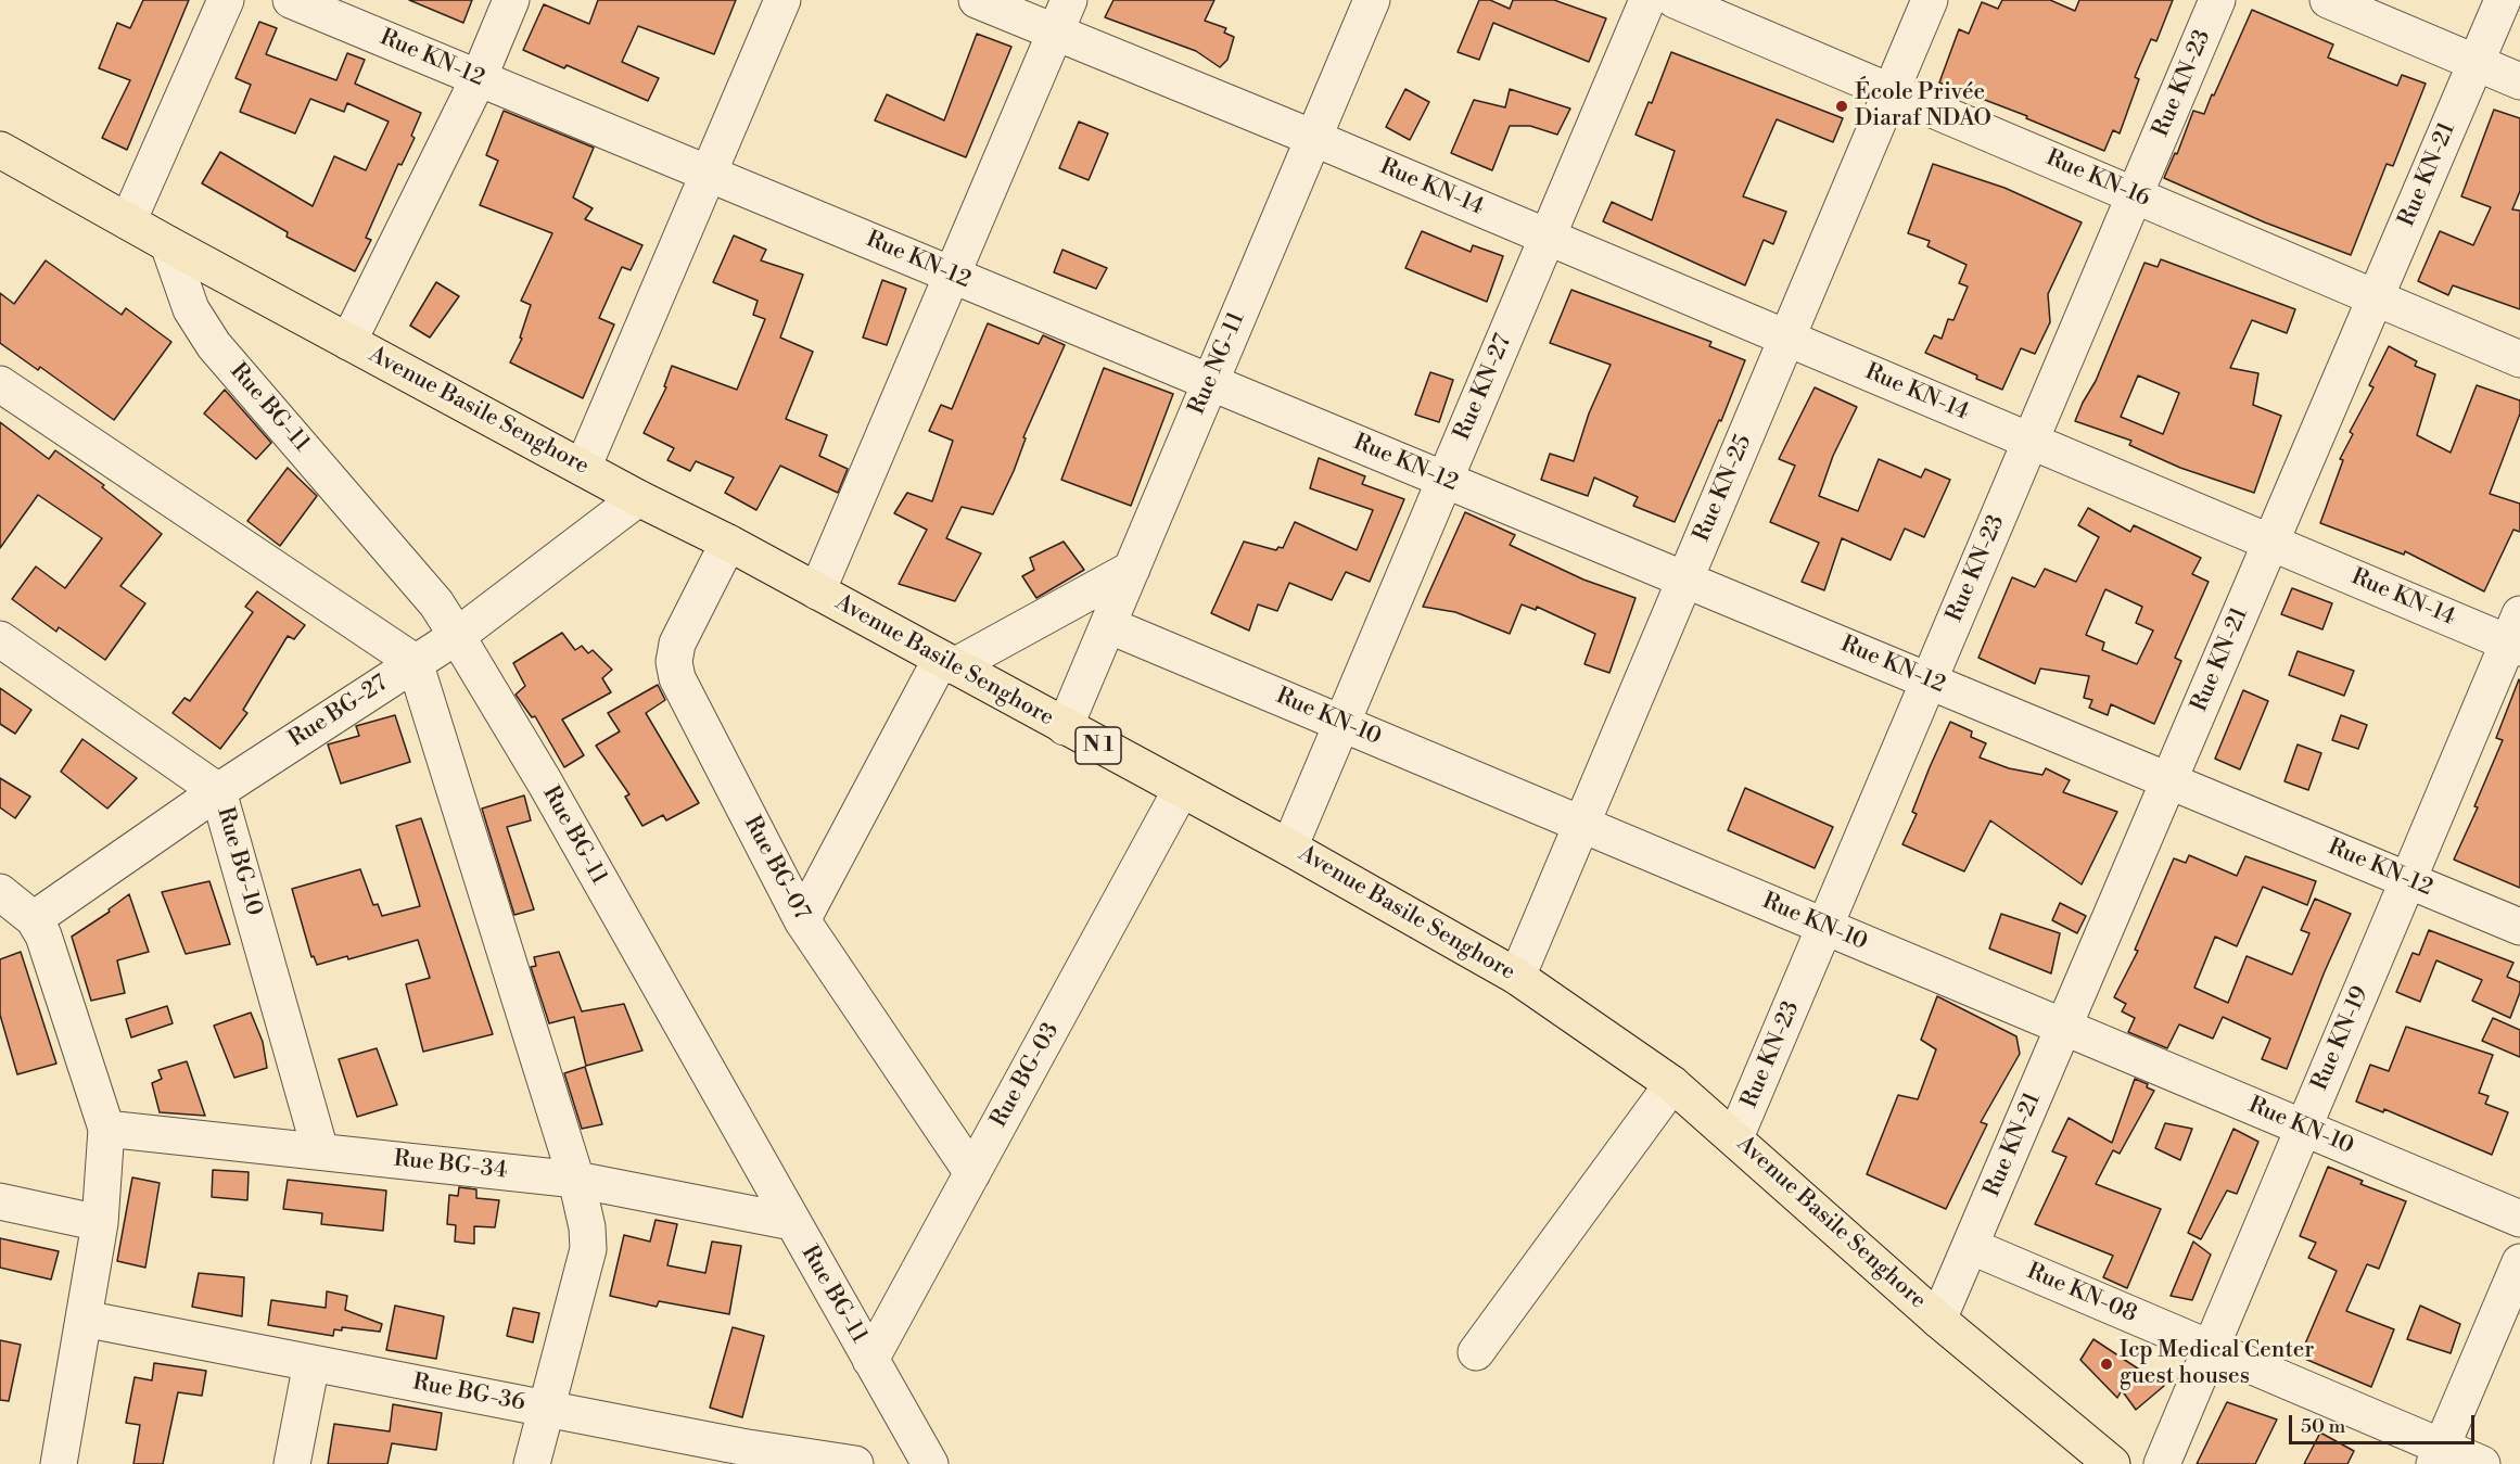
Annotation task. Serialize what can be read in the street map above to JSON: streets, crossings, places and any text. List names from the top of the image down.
{
  "streets": {
    "highway": ["Avenue Basile Senghore", "N 1"],
    "street": [
      "Rue KN-12",
      "Rue KN-23",
      "Rue KN-21",
      "Rue KN-16",
      "Rue KN-14",
      "Rue NG-11",
      "Rue KN-27",
      "Rue BG-11",
      "Rue KN-25",
      "Rue BG-27",
      "Rue KN-10",
      "Rue BG-10",
      "Rue BG-07",
      "Rue KN-19",
      "Rue BG-03",
      "Rue BG-34",
      "Rue KN-08",
      "Rue BG-36"
    ]
  },
  "crossings": [
    ["Rue KN-12", "Rue KN-23"],
    ["Rue KN-12", "Rue KN-21"],
    ["Rue KN-12", "Rue NG-11"],
    ["Rue KN-12", "Rue KN-27"],
    ["Rue KN-12", "Rue KN-25"],
    ["Rue KN-12", "Rue KN-19"],
    ["Rue KN-23", "Rue KN-16"],
    ["Rue KN-23", "Rue KN-14"],
    ["Rue KN-23", "Avenue Basile Senghore"],
    ["Rue KN-23", "Rue KN-10"],
    ["Rue KN-21", "Rue KN-16"],
    ["Rue KN-21", "Rue KN-14"],
    ["Rue KN-21", "Avenue Basile Senghore"],
    ["Rue KN-21", "Rue KN-10"],
    ["Rue KN-21", "Rue KN-08"],
    ["Rue KN-16", "Rue KN-25"],
    ["Rue KN-14", "Rue NG-11"],
    ["Rue KN-14", "Rue KN-27"],
    ["Rue KN-14", "Rue KN-25"],
    ["Rue KN-14", "Rue KN-19"],
    ["Rue NG-11", "Avenue Basile Senghore"],
    ["Rue NG-11", "Rue KN-10"],
    ["Rue KN-27", "Avenue Basile Senghore"],
    ["Rue KN-27", "Rue KN-10"],
    ["Rue BG-11", "Avenue Basile Senghore"],
    ["Rue BG-11", "Rue BG-27"],
    ["Rue BG-11", "Rue BG-03"],
    ["Rue BG-11", "Rue BG-34"],
    ["Avenue Basile Senghore", "Rue KN-25"],
    ["Avenue Basile Senghore", "Rue BG-27"],
    ["Avenue Basile Senghore", "Rue BG-07"],
    ["Avenue Basile Senghore", "Rue BG-03"],
    ["Rue KN-25", "Rue KN-10"],
    ["Rue BG-27", "Rue BG-10"],
    ["Rue KN-10", "Rue KN-19"],
    ["Rue BG-10", "Rue BG-34"],
    ["Rue BG-07", "Rue BG-03"],
    ["Rue KN-19", "Rue KN-08"]
  ],
  "places": ["École Privée Diaraf NDAO", "Icp Medical Center guest houses"],
  "scale_bar": "50 m"
}
